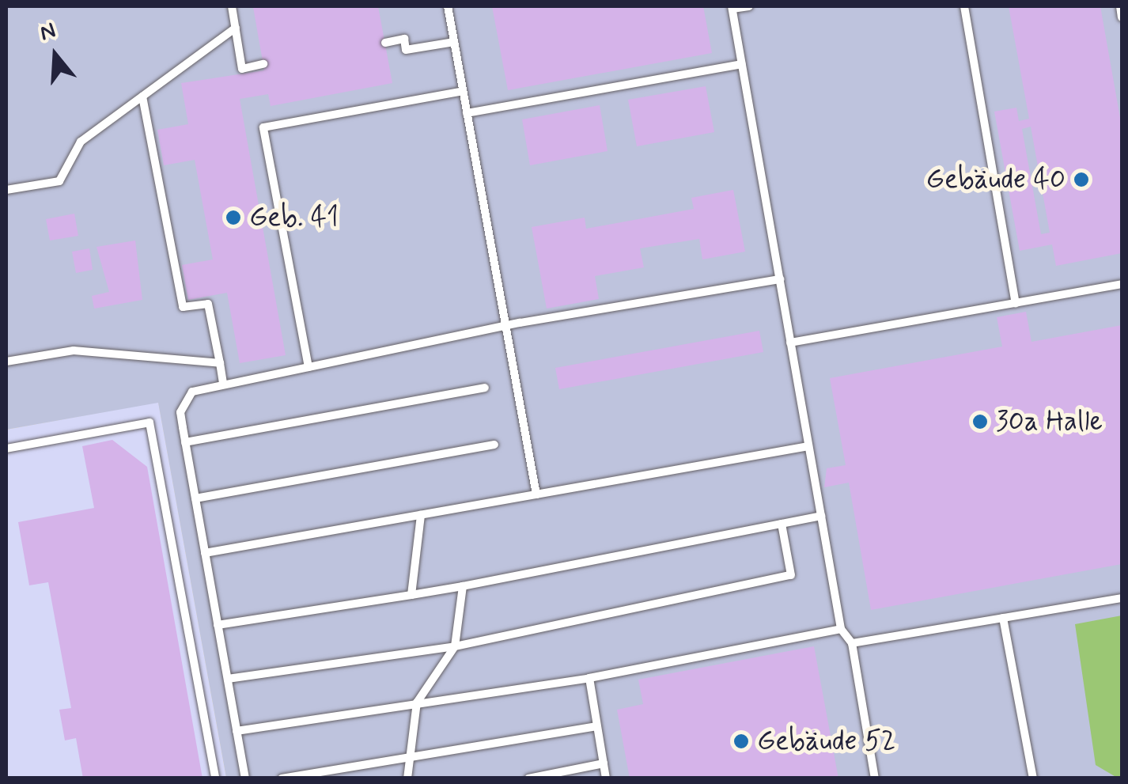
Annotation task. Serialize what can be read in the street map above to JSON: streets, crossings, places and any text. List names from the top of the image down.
{
  "places": [
    "Gebäude 40",
    "Geb. 41",
    "30a Halle",
    "Gebäude 52"
  ],
  "north": "top"
}
